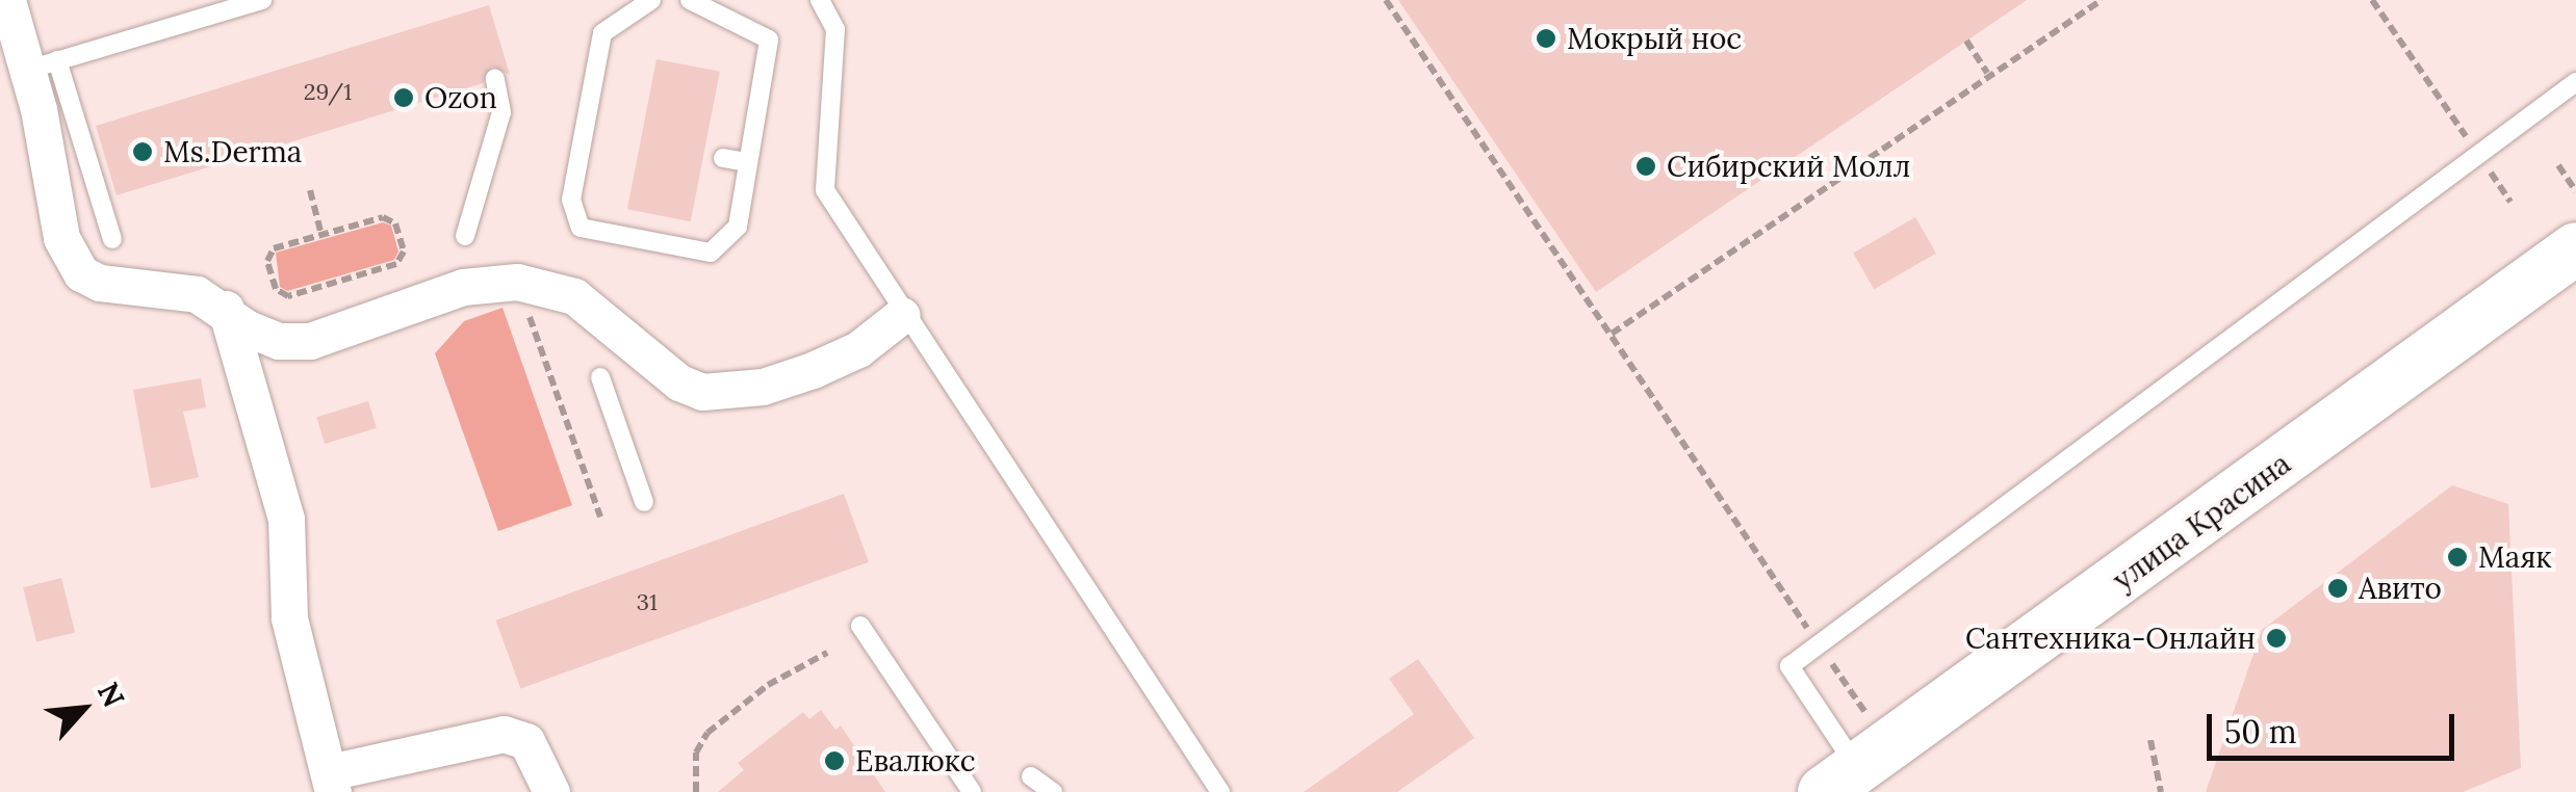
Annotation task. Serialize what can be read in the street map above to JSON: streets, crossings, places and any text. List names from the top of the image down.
{
  "streets": {
    "street": ["улица Красина"]
  },
  "places": [
    "Мокрый нос",
    "Ozon",
    "Ms.Derma",
    "Сибирский Молл",
    "Маяк",
    "Авито",
    "Сантехника-Онлайн",
    "Евалюкс"
  ],
  "house_numbers": ["29/1", "31"],
  "scale_bar": "50 m",
  "north": "top right"
}
